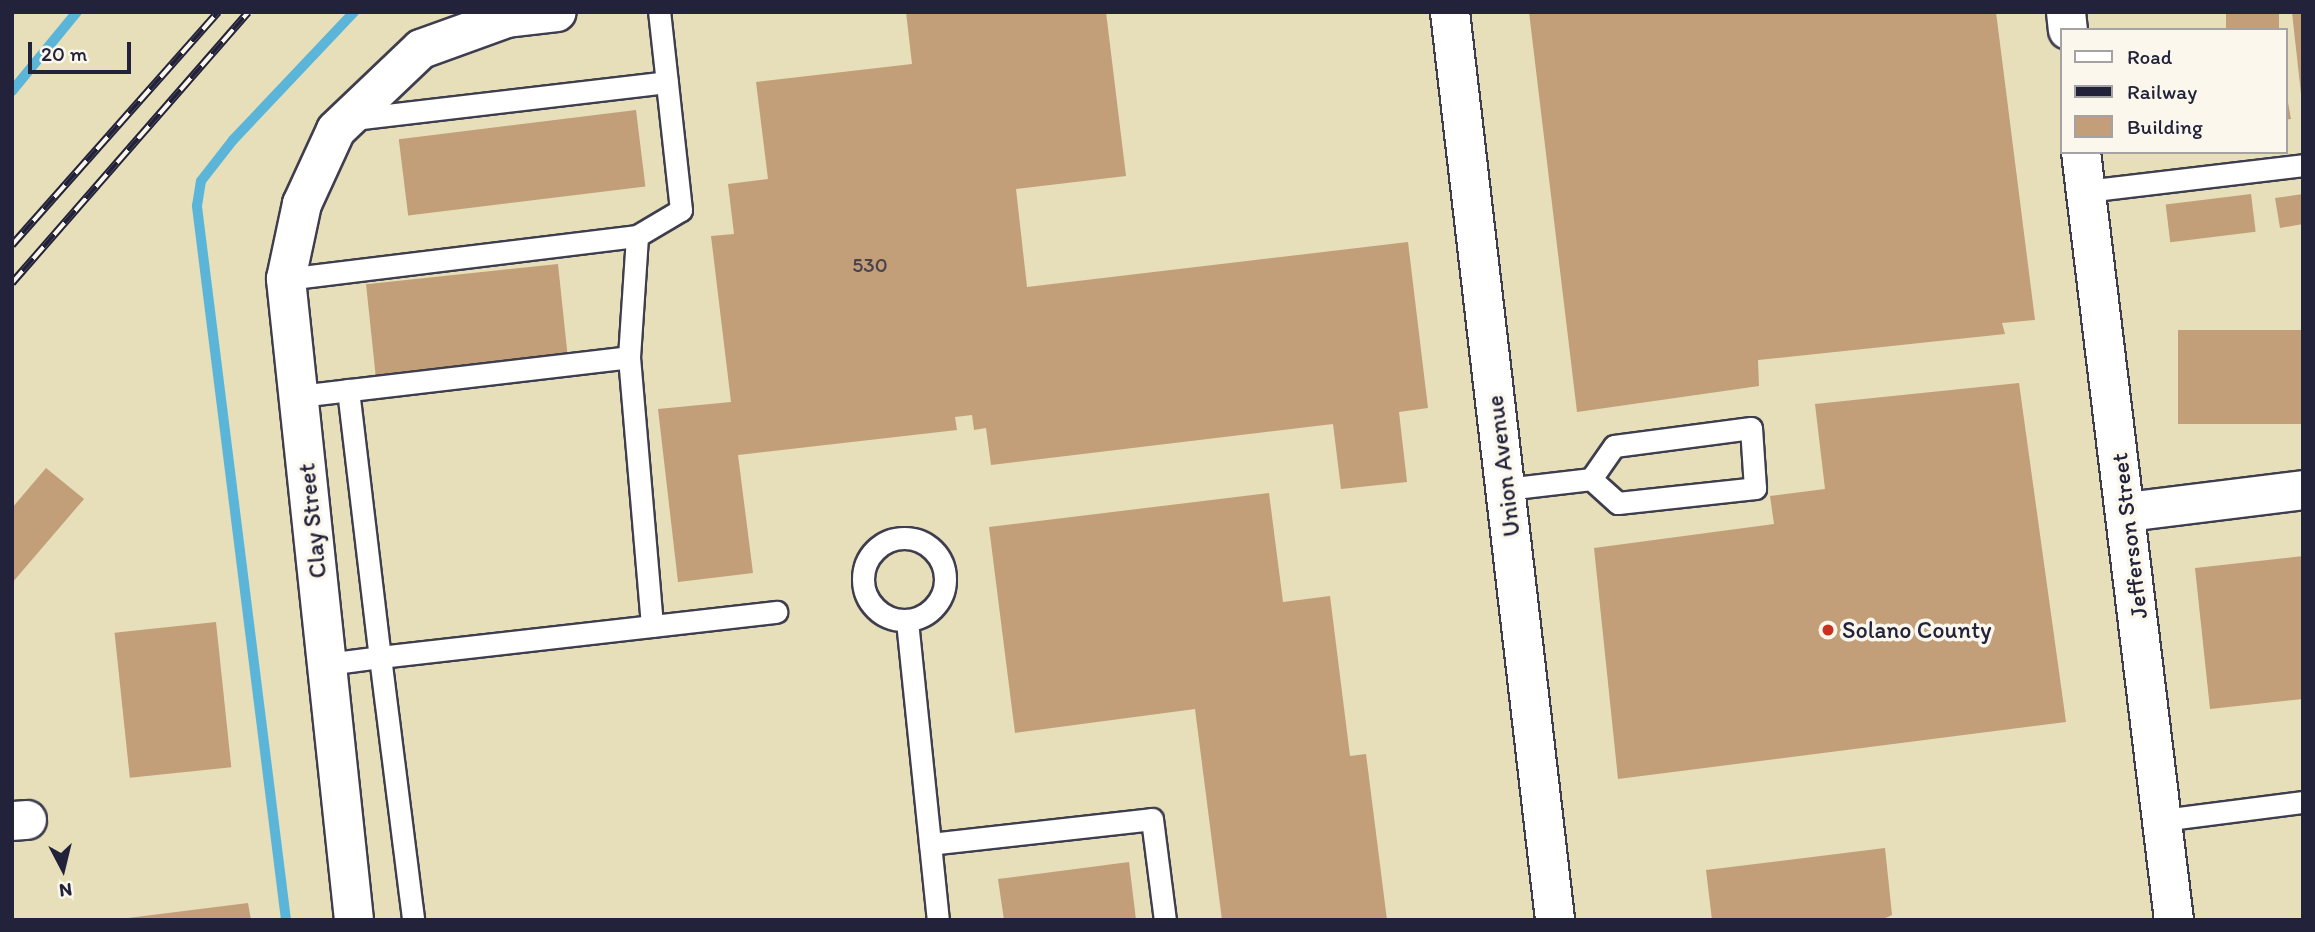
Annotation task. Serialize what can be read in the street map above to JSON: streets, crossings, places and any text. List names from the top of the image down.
{
  "streets": {
    "street": ["Union Avenue", "Clay Street", "Jefferson Street"]
  },
  "places": ["Solano County"],
  "house_numbers": ["530"],
  "legend": ["Road", "Railway", "Building"],
  "scale_bar": "20 m",
  "north": "bottom"
}
